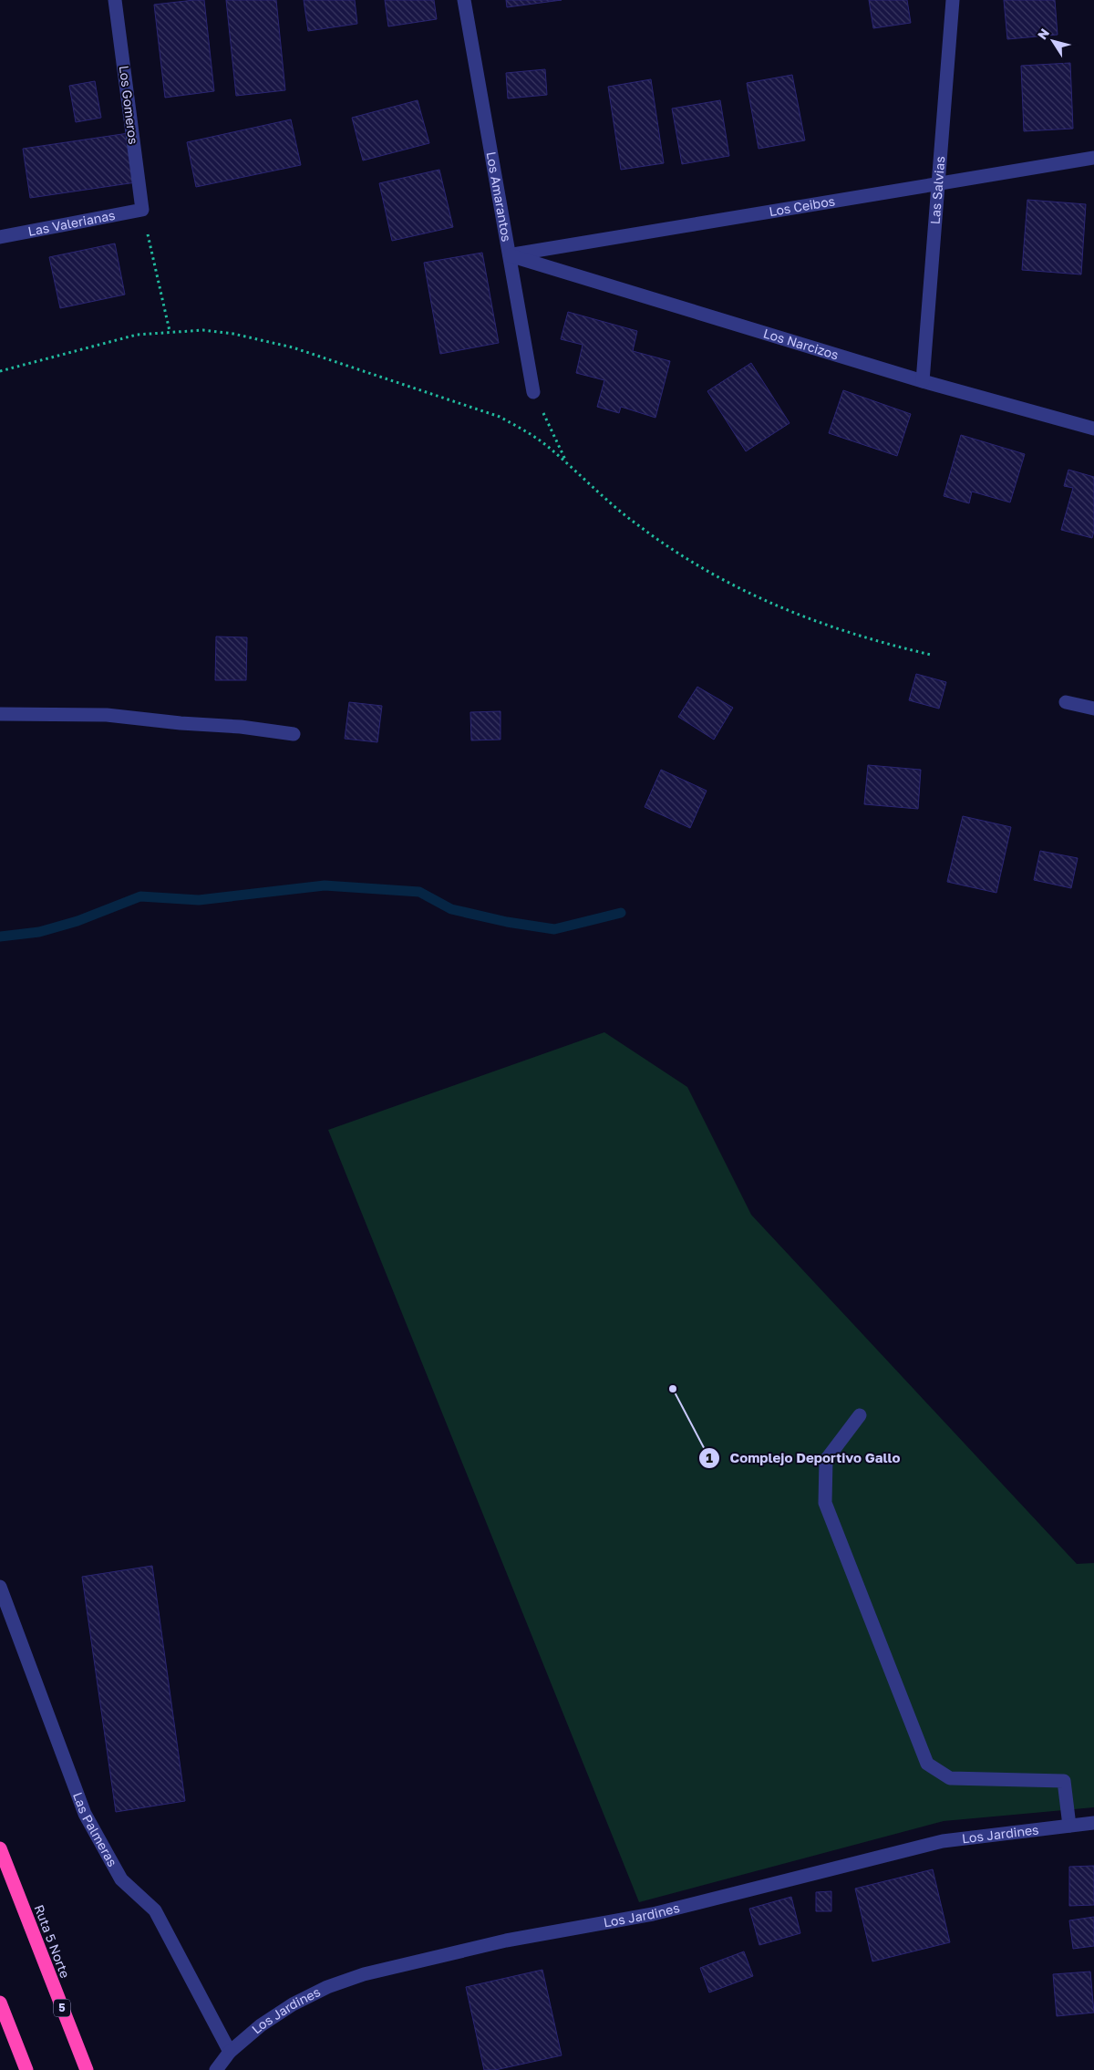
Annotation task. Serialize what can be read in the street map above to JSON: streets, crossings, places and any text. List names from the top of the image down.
{
  "streets": {
    "highway": ["Ruta 5 Norte", "5"],
    "street": [
      "Los Gomeros",
      "Las Salvias",
      "Los Amarantos",
      "Los Ceibos",
      "Las Valerianas",
      "Los Narcizos",
      "Las Palmeras",
      "Los Jardines"
    ]
  },
  "crossings": [
    ["Los Gomeros", "Las Valerianas"],
    ["Las Salvias", "Los Ceibos"],
    ["Las Salvias", "Los Narcizos"],
    ["Los Amarantos", "Los Ceibos"],
    ["Los Amarantos", "Los Narcizos"],
    ["Los Ceibos", "Los Narcizos"],
    ["Las Palmeras", "Los Jardines"]
  ],
  "places": ["Complejo Deportivo Gallo"],
  "north": "top left"
}
